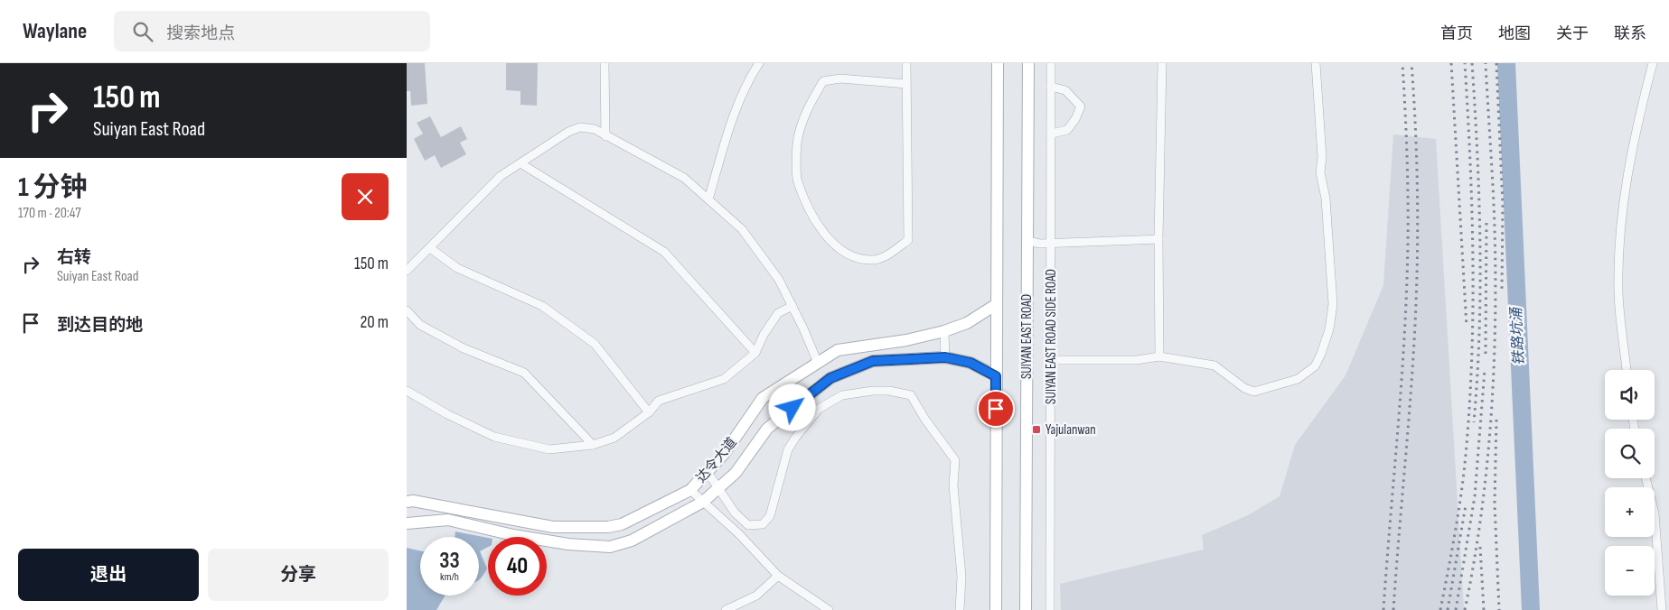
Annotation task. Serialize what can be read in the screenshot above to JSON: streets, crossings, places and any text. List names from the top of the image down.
{
  "streets": {
    "street": ["SUIYAN EAST ROAD", "SUIYAN EAST ROAD SIDE ROAD", "达令大道"]
  },
  "water": ["铁路坑涌"],
  "places": {
    "transit": ["Yajulanwan"]
  },
  "page": {
    "header": "Waylane",
    "search": "搜索地点",
    "nav": [
      "首页",
      "地图",
      "关于",
      "联系"
    ],
    "turn": ["150 m", "Suiyan East Road"],
    "heading": ["1 分钟", "170 m · 20:47"],
    "list": [
      {
        "name": "右转",
        "note": "Suiyan East Road",
        "value": "150 m"
      },
      {
        "name": "到达目的地",
        "value": "20 m"
      }
    ],
    "map_buttons": ["+", "−"],
    "speed": "33 km/h",
    "limit": "40",
    "buttons": ["退出", "分享"]
  }
}
